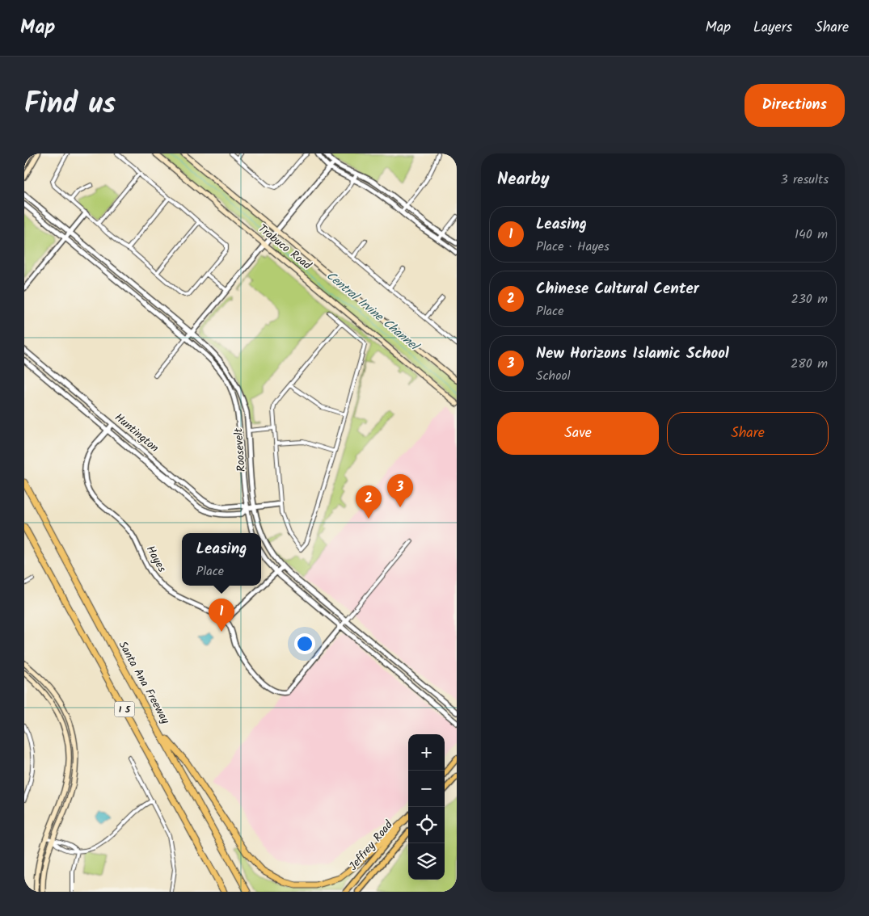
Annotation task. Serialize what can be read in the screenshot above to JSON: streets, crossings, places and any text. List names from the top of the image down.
{
  "streets": {
    "highway": ["Santa Ana Freeway", "I 5"],
    "main road": ["Trabuco Road", "Jeffrey Road"],
    "street": ["Huntington", "Roosevelt", "Hayes"]
  },
  "crossings": [
    ["Huntington", "Roosevelt"],
    ["Huntington", "Hayes"]
  ],
  "water": ["Central Irvine Channel"],
  "page": {
    "header": "Map",
    "nav": ["Map", "Layers", "Share"],
    "title": "Find us",
    "buttons": [
      "Directions",
      ["Save", "Share"]
    ],
    "heading": ["Nearby", "3 results"],
    "list": [
      {
        "mark": "1",
        "name": "Leasing",
        "note": "Place · Hayes",
        "value": "140 m"
      },
      {
        "mark": "2",
        "name": "Chinese Cultural Center",
        "note": "Place",
        "value": "230 m"
      },
      {
        "mark": "3",
        "name": "New Horizons Islamic School",
        "note": "School",
        "value": "280 m"
      }
    ],
    "pins": ["3", "2", "1"],
    "popup": ["Leasing", "Place"],
    "map_buttons": ["+", "−"]
  }
}
